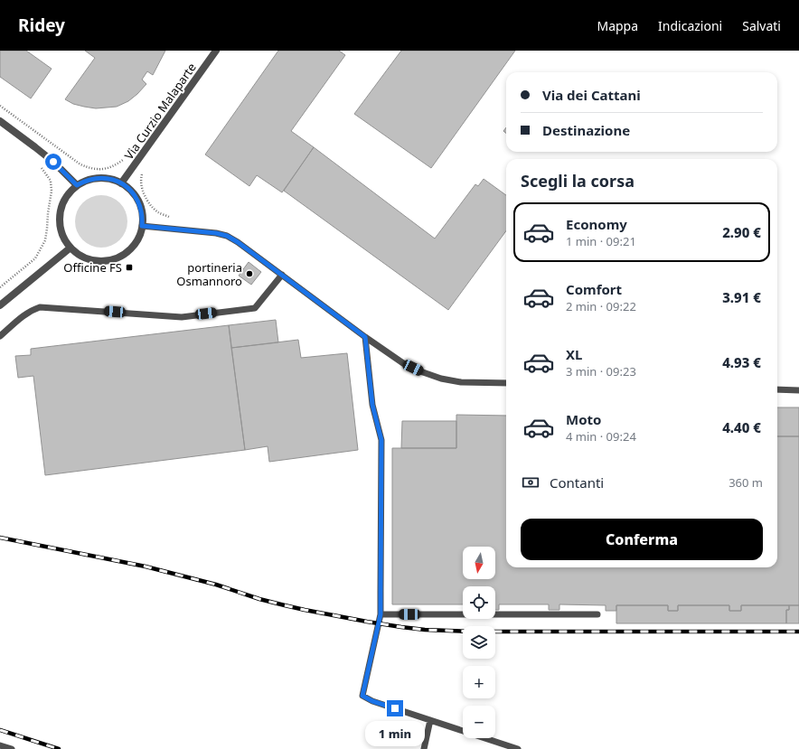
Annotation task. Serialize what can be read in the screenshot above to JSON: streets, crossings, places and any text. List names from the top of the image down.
{
  "streets": {
    "street": ["Via Curzio Malaparte"]
  },
  "places": {
    "transit": ["Officine FS"],
    "other": ["portineria Osmannoro"]
  },
  "north": "bottom",
  "page": {
    "header": "Ridey",
    "nav": ["Mappa", "Indicazioni", "Salvati"],
    "banner": ["Via dei Cattani", "Destinazione"],
    "heading": "Scegli la corsa",
    "list": [
      {
        "name": "Economy",
        "note": "1 min · 09:21",
        "value": "2.90 €"
      },
      {
        "name": "Comfort",
        "note": "2 min · 09:22",
        "value": "3.91 €"
      },
      {
        "name": "XL",
        "note": "3 min · 09:23",
        "value": "4.93 €"
      },
      {
        "name": "Moto",
        "note": "4 min · 09:24",
        "value": "4.40 €"
      }
    ],
    "pay": ["Contanti", "360 m"],
    "buttons": "Conferma",
    "map_buttons": ["+", "−"],
    "bubble": "1 min"
  }
}
